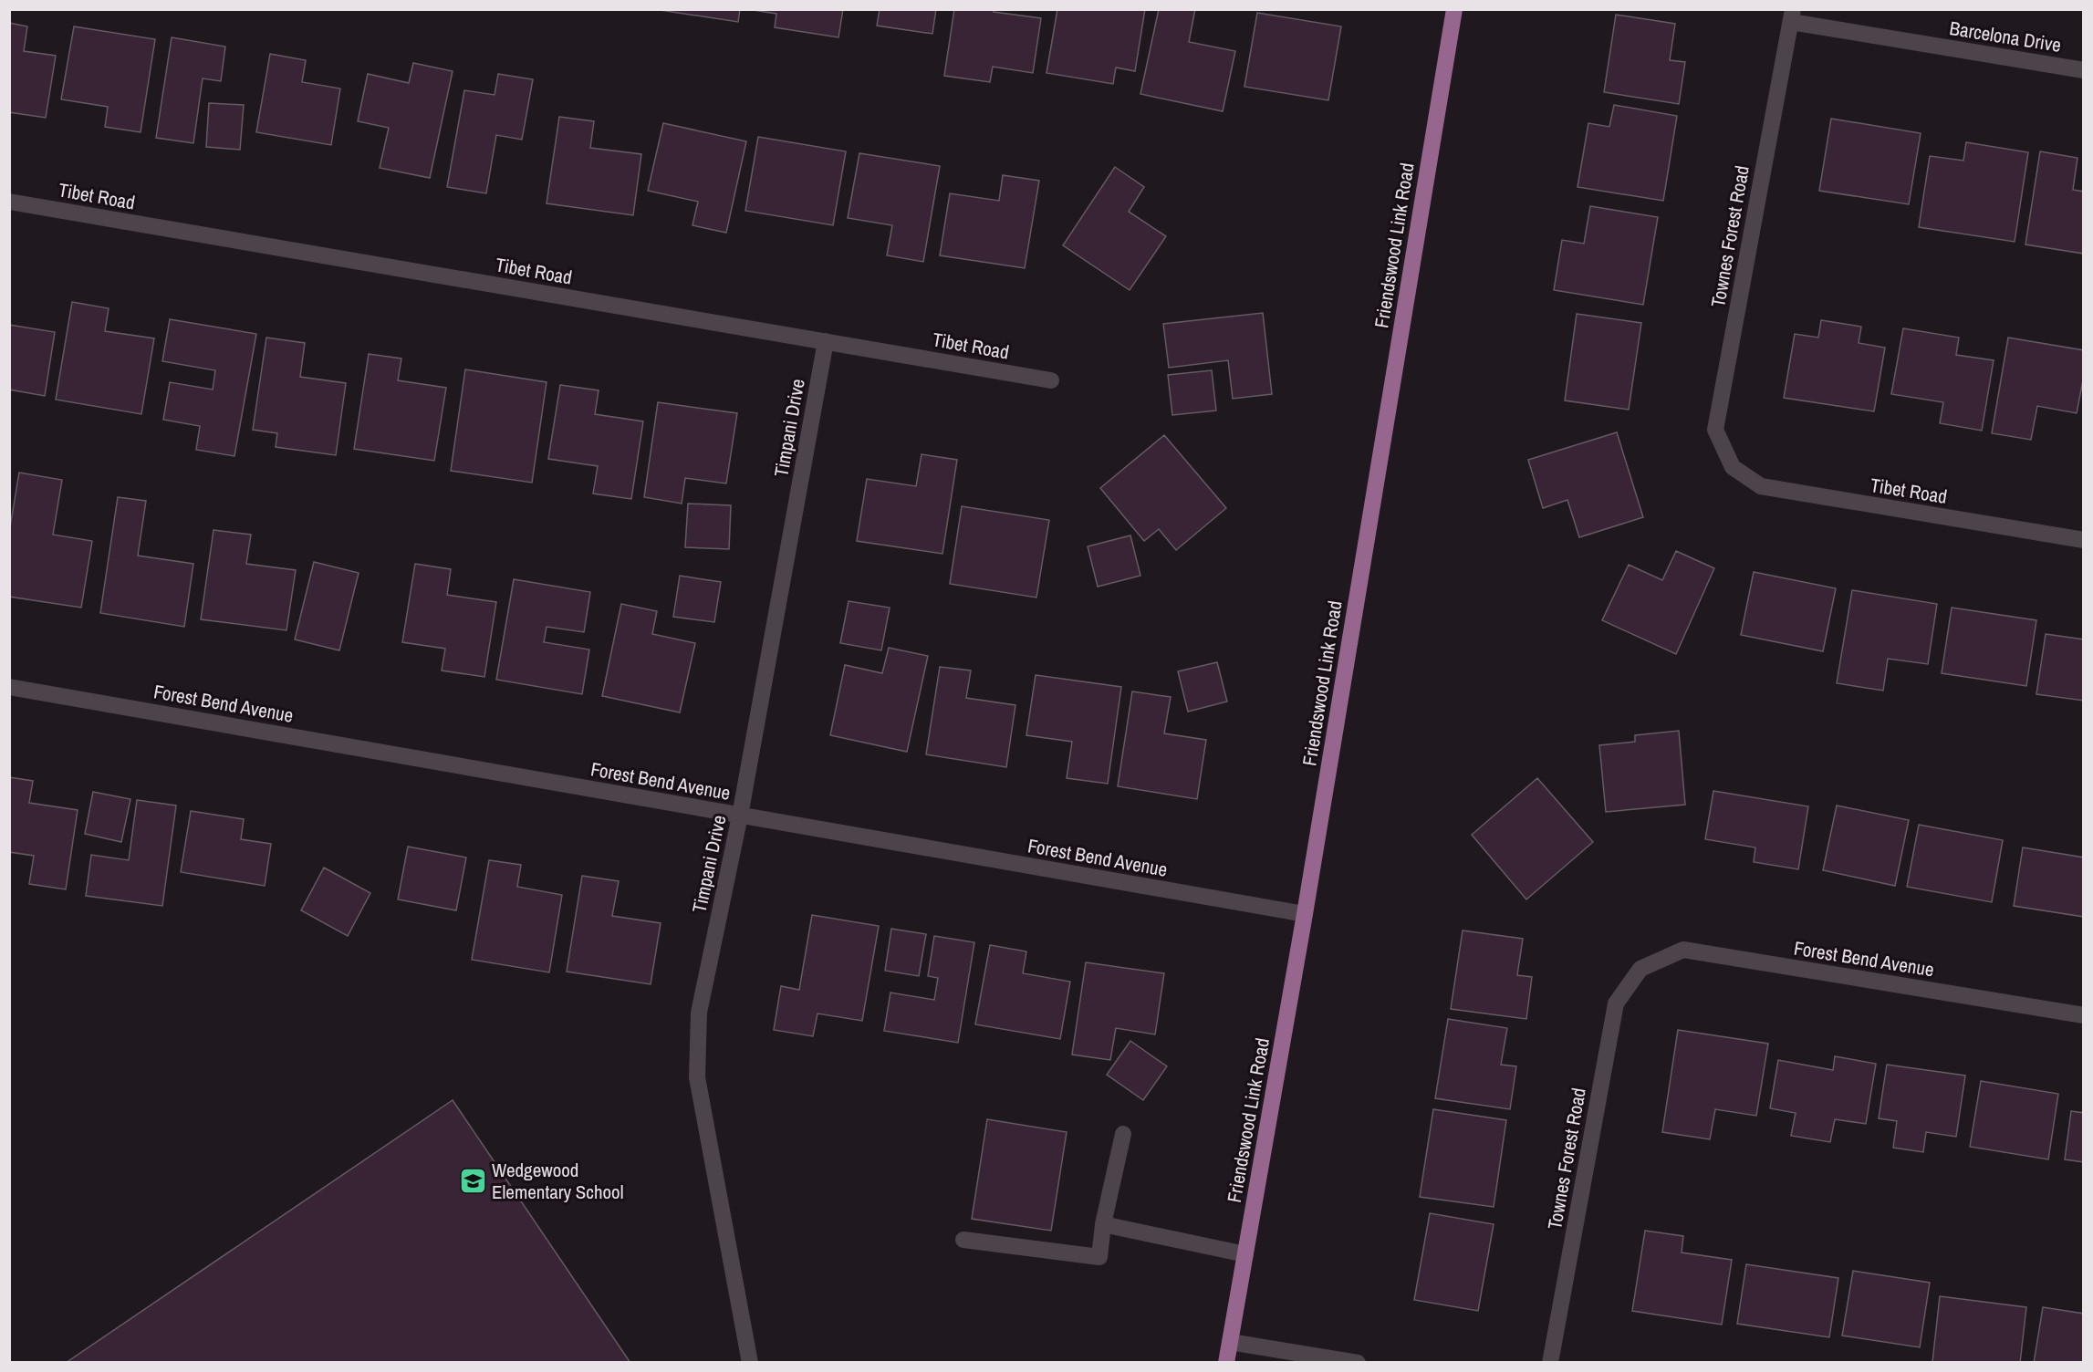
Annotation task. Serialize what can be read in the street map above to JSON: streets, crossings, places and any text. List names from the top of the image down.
{
  "streets": {
    "main road": ["Friendswood Link Road"],
    "street": [
      "Barcelona Drive",
      "Tibet Road",
      "Townes Forest Road",
      "Timpani Drive",
      "Forest Bend Avenue"
    ]
  },
  "crossings": [
    ["Barcelona Drive", "Townes Forest Road"],
    ["Tibet Road", "Townes Forest Road"],
    ["Tibet Road", "Timpani Drive"],
    ["Townes Forest Road", "Forest Bend Avenue"],
    ["Friendswood Link Road", "Forest Bend Avenue"],
    ["Timpani Drive", "Forest Bend Avenue"]
  ],
  "places": {
    "school or university": ["Wedgewood Elementary School"]
  }
}
